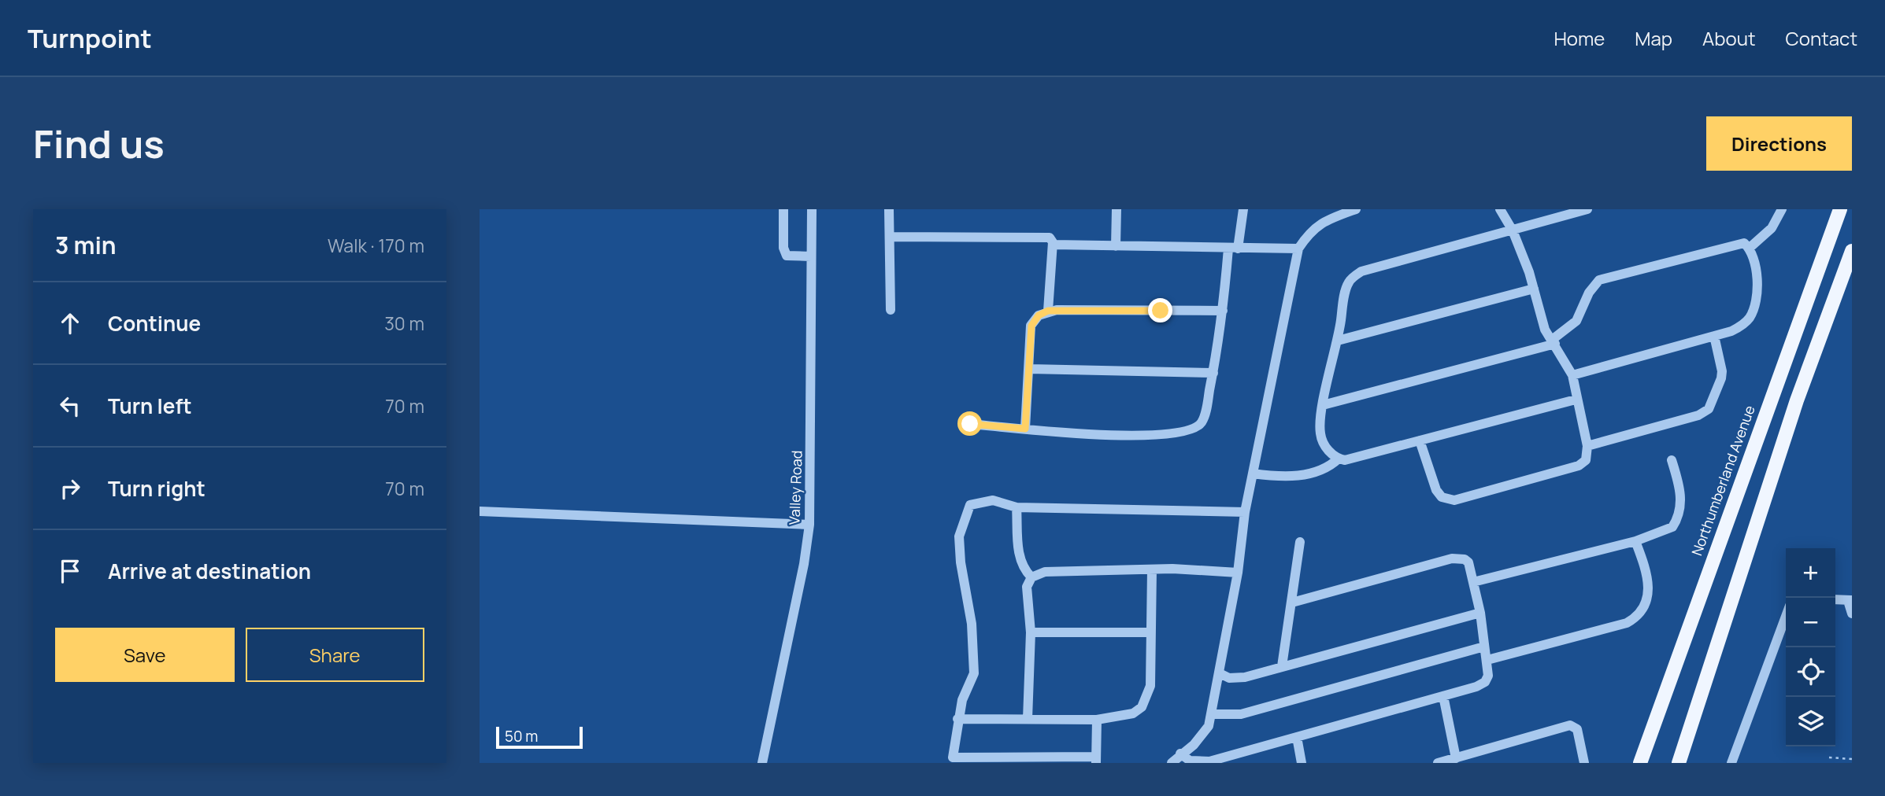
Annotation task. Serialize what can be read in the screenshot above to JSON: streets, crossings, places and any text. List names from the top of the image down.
{
  "streets": {
    "main road": ["Northumberland Avenue"],
    "street": ["Valley Road"]
  },
  "scale_bar": "50 m",
  "page": {
    "header": "Turnpoint",
    "nav": [
      "Home",
      "Map",
      "About",
      "Contact"
    ],
    "buttons": [
      "Directions",
      ["Save", "Share"]
    ],
    "title": "Find us",
    "heading": ["3 min", "Walk · 170 m"],
    "list": [
      ["Continue", "30 m"],
      ["Turn left", "70 m"],
      ["Turn right", "70 m"],
      "Arrive at destination"
    ],
    "map_buttons": ["+", "−"],
    "scale": "50 m"
  }
}
